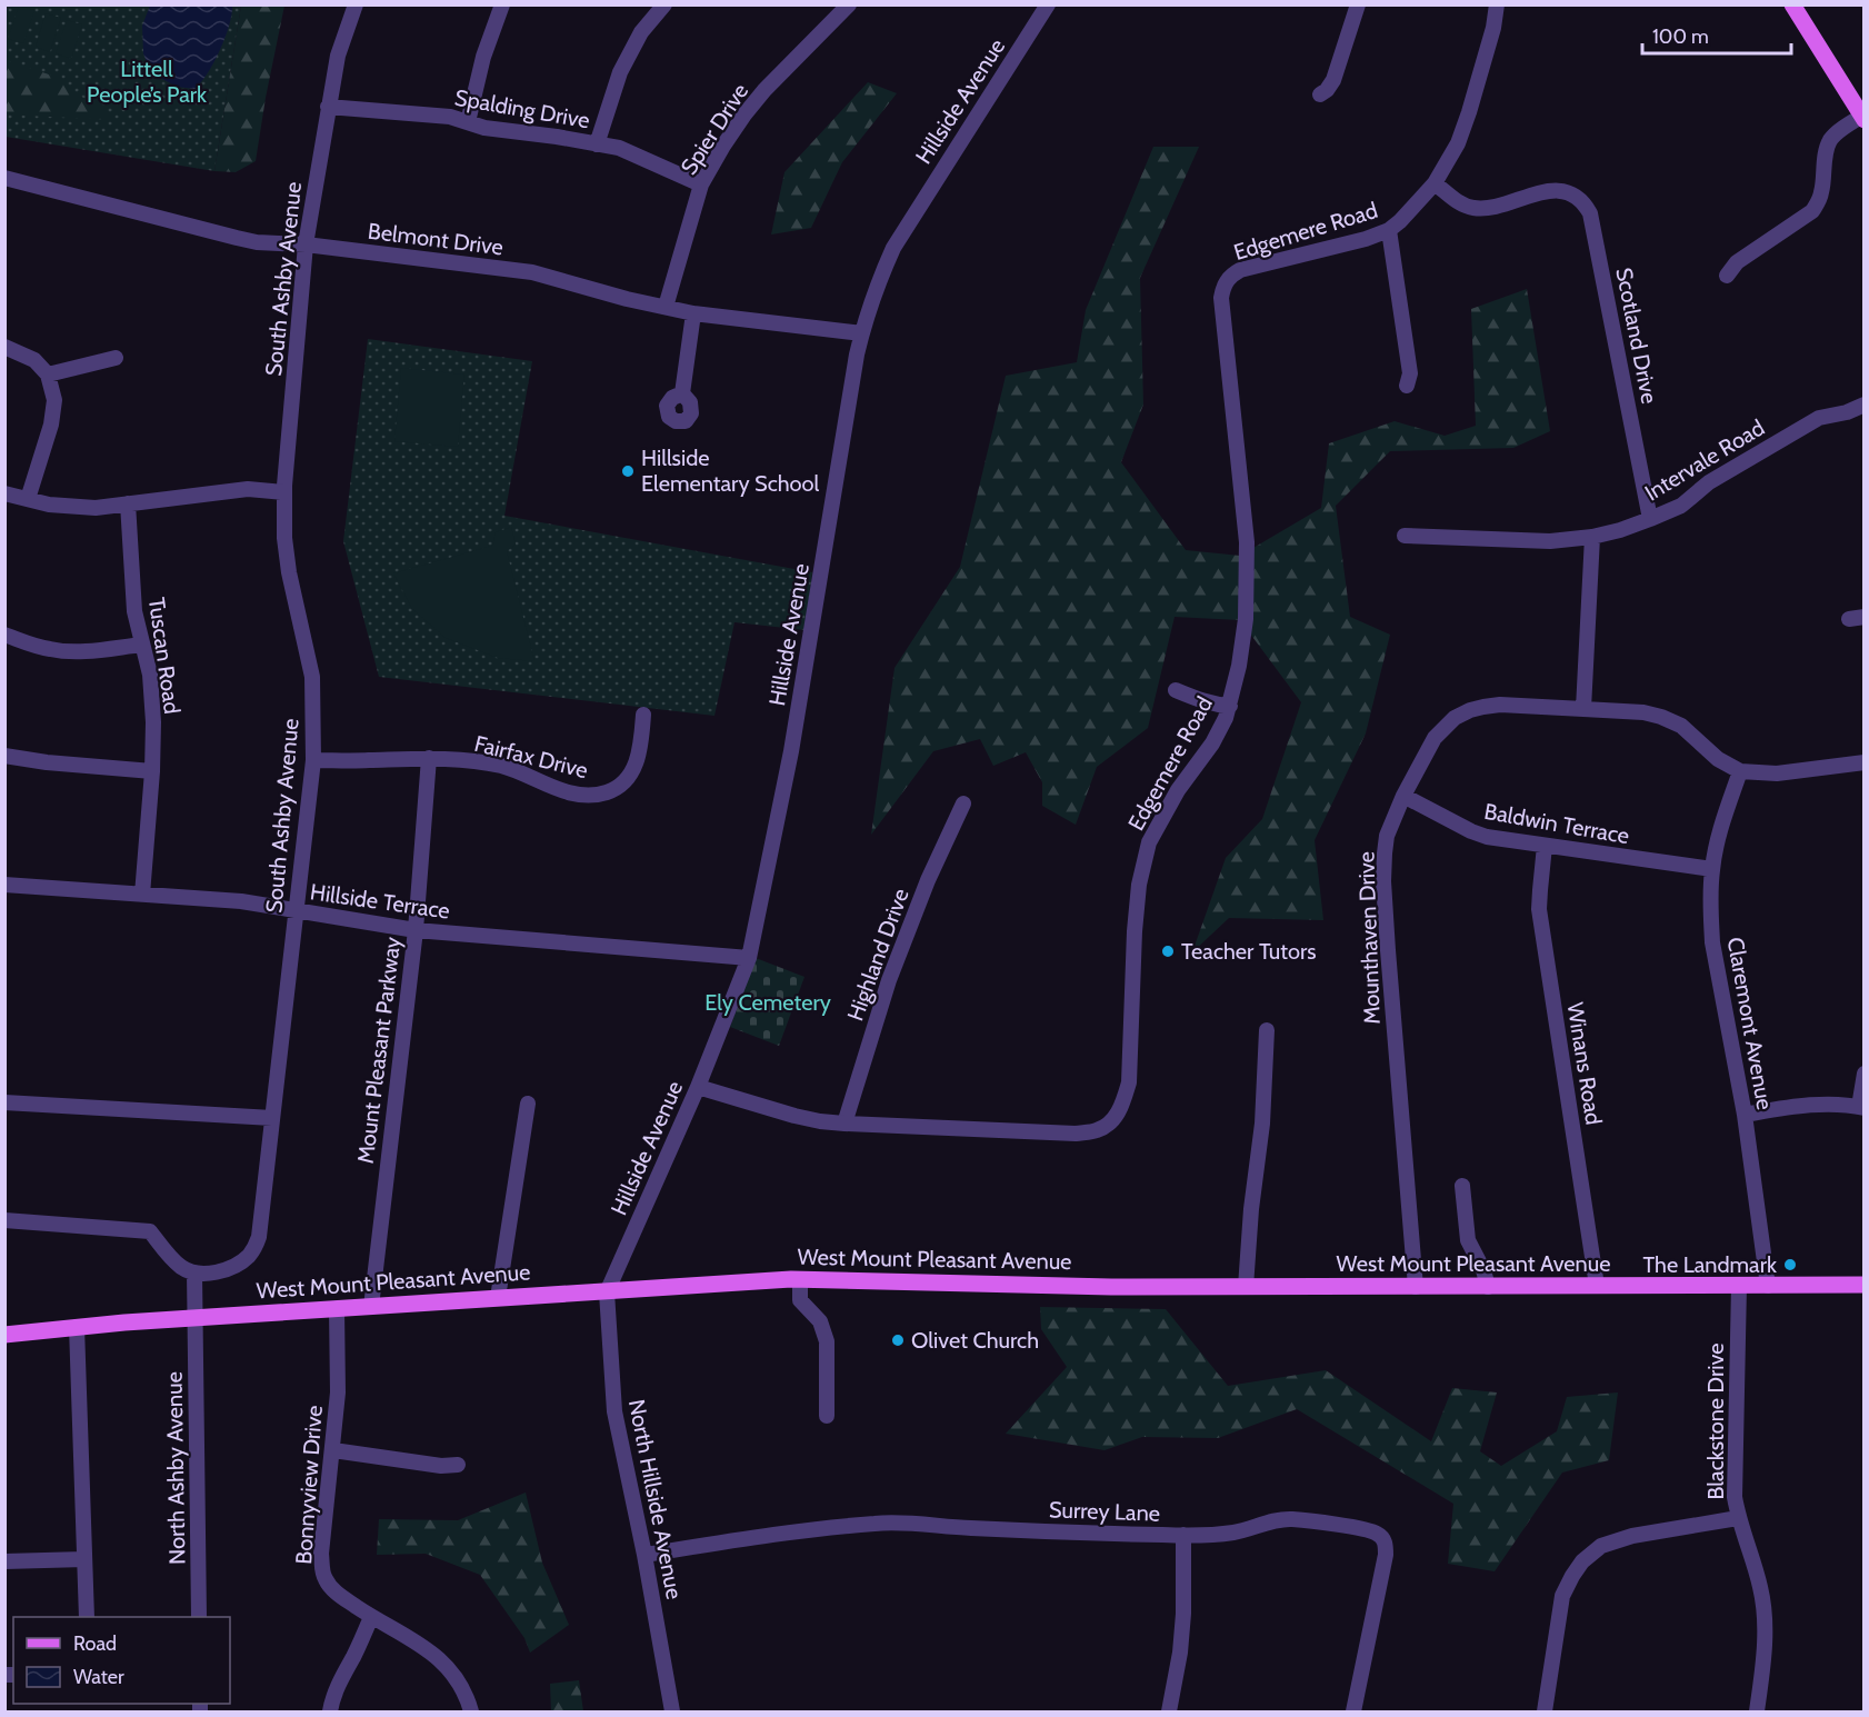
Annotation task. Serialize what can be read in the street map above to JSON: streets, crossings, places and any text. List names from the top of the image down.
{
  "streets": {
    "main road": ["West Mount Pleasant Avenue"],
    "street": [
      "Hillside Avenue",
      "Spalding Drive",
      "Spier Drive",
      "Edgemere Road",
      "Belmont Drive",
      "South Ashby Avenue",
      "Scotland Drive",
      "Intervale Road",
      "Tuscan Road",
      "Fairfax Drive",
      "Baldwin Terrace",
      "Hillside Terrace",
      "Mounthaven Drive",
      "Highland Drive",
      "Claremont Avenue",
      "Mount Pleasant Parkway",
      "Winans Road",
      "Blackstone Drive",
      "North Ashby Avenue",
      "Bonnyview Drive",
      "North Hillside Avenue",
      "Surrey Lane"
    ]
  },
  "crossings": [
    ["Hillside Avenue", "Edgemere Road"],
    ["Hillside Avenue", "Belmont Drive"],
    ["Hillside Avenue", "Hillside Terrace"],
    ["Hillside Avenue", "West Mount Pleasant Avenue"],
    ["Hillside Avenue", "North Hillside Avenue"],
    ["Spalding Drive", "Spier Drive"],
    ["Spalding Drive", "South Ashby Avenue"],
    ["Spier Drive", "Belmont Drive"],
    ["Edgemere Road", "Scotland Drive"],
    ["Edgemere Road", "Highland Drive"],
    ["Belmont Drive", "South Ashby Avenue"],
    ["South Ashby Avenue", "Fairfax Drive"],
    ["South Ashby Avenue", "Hillside Terrace"],
    ["South Ashby Avenue", "North Ashby Avenue"],
    ["Scotland Drive", "Intervale Road"],
    ["Tuscan Road", "Hillside Terrace"],
    ["Fairfax Drive", "Mount Pleasant Parkway"],
    ["Baldwin Terrace", "Mounthaven Drive"],
    ["Baldwin Terrace", "Claremont Avenue"],
    ["Baldwin Terrace", "Winans Road"],
    ["Hillside Terrace", "Mount Pleasant Parkway"],
    ["Mounthaven Drive", "Claremont Avenue"],
    ["Mounthaven Drive", "West Mount Pleasant Avenue"],
    ["Claremont Avenue", "West Mount Pleasant Avenue"],
    ["Mount Pleasant Parkway", "West Mount Pleasant Avenue"],
    ["Winans Road", "West Mount Pleasant Avenue"],
    ["West Mount Pleasant Avenue", "Blackstone Drive"],
    ["West Mount Pleasant Avenue", "North Ashby Avenue"],
    ["West Mount Pleasant Avenue", "Bonnyview Drive"],
    ["West Mount Pleasant Avenue", "North Hillside Avenue"],
    ["North Hillside Avenue", "Surrey Lane"]
  ],
  "parks": ["Littell People’s Park", "Ely Cemetery"],
  "places": [
    "Hillside Elementary School",
    "Teacher Tutors",
    "The Landmark",
    "Olivet Church"
  ],
  "legend": ["Road", "Water"],
  "scale_bar": "100 m"
}
